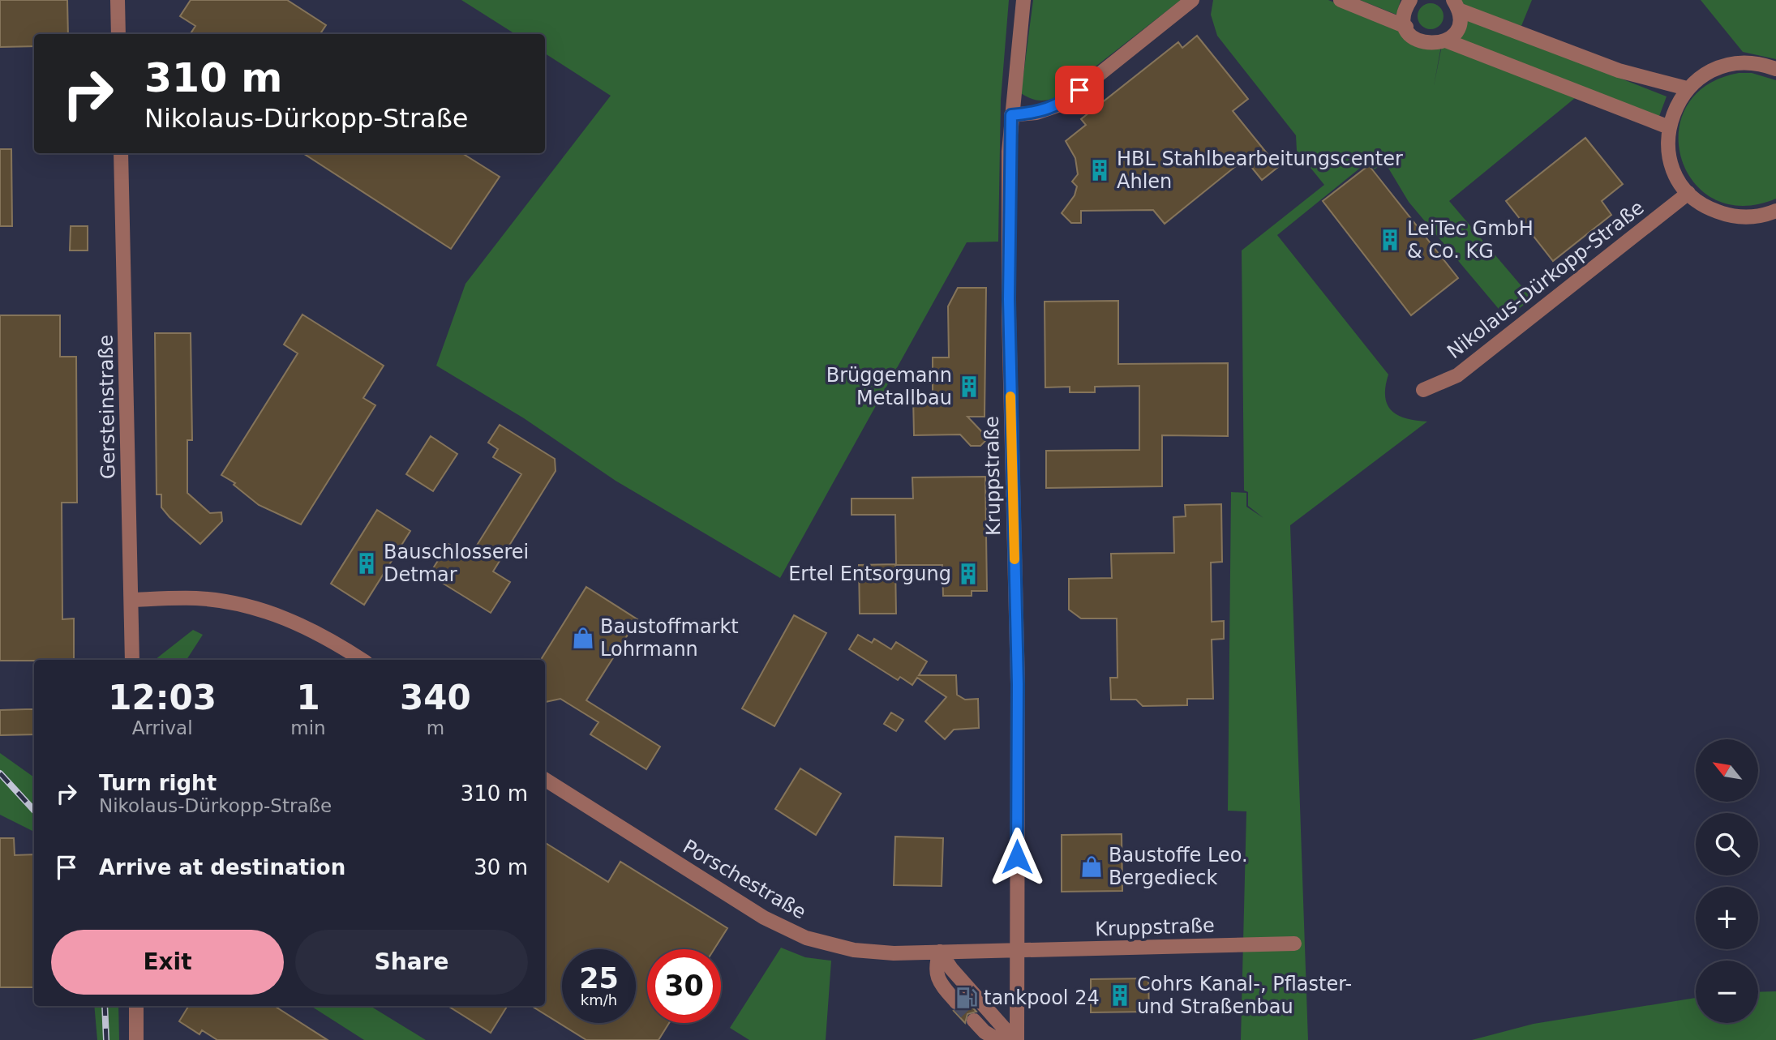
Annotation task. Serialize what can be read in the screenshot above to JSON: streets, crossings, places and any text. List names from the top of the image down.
{
  "streets": {
    "street": [
      "Nikolaus-Dürkopp-Straße",
      "Gersteinstraße",
      "Kruppstraße",
      "Porschestraße"
    ]
  },
  "crossings": [
    ["Kruppstraße", "Porschestraße"]
  ],
  "places": {
    "building": [
      "HBL Stahlbearbeitungscenter Ahlen",
      "LeiTec GmbH & Co. KG",
      "Brüggemann Metallbau",
      "Bauschlosserei Detmar",
      "Ertel Entsorgung",
      "Cohrs Kanal-, Pflaster- und Straßenbau"
    ],
    "shop": ["Baustoffmarkt Lohrmann", "Baustoffe Leo. Bergedieck"],
    "fuel station": ["tankpool 24"]
  },
  "north": "top left",
  "page": {
    "turn": ["310 m", "Nikolaus-Dürkopp-Straße"],
    "eta": [
      "12:03",
      "Arrival",
      "1",
      "min",
      "340",
      "m"
    ],
    "map_buttons": ["+", "−"],
    "list": [
      {
        "name": "Turn right",
        "note": "Nikolaus-Dürkopp-Straße",
        "value": "310 m"
      },
      {
        "name": "Arrive at destination",
        "value": "30 m"
      }
    ],
    "buttons": ["Exit", "Share"],
    "speed": "25 km/h",
    "limit": "30"
  }
}
